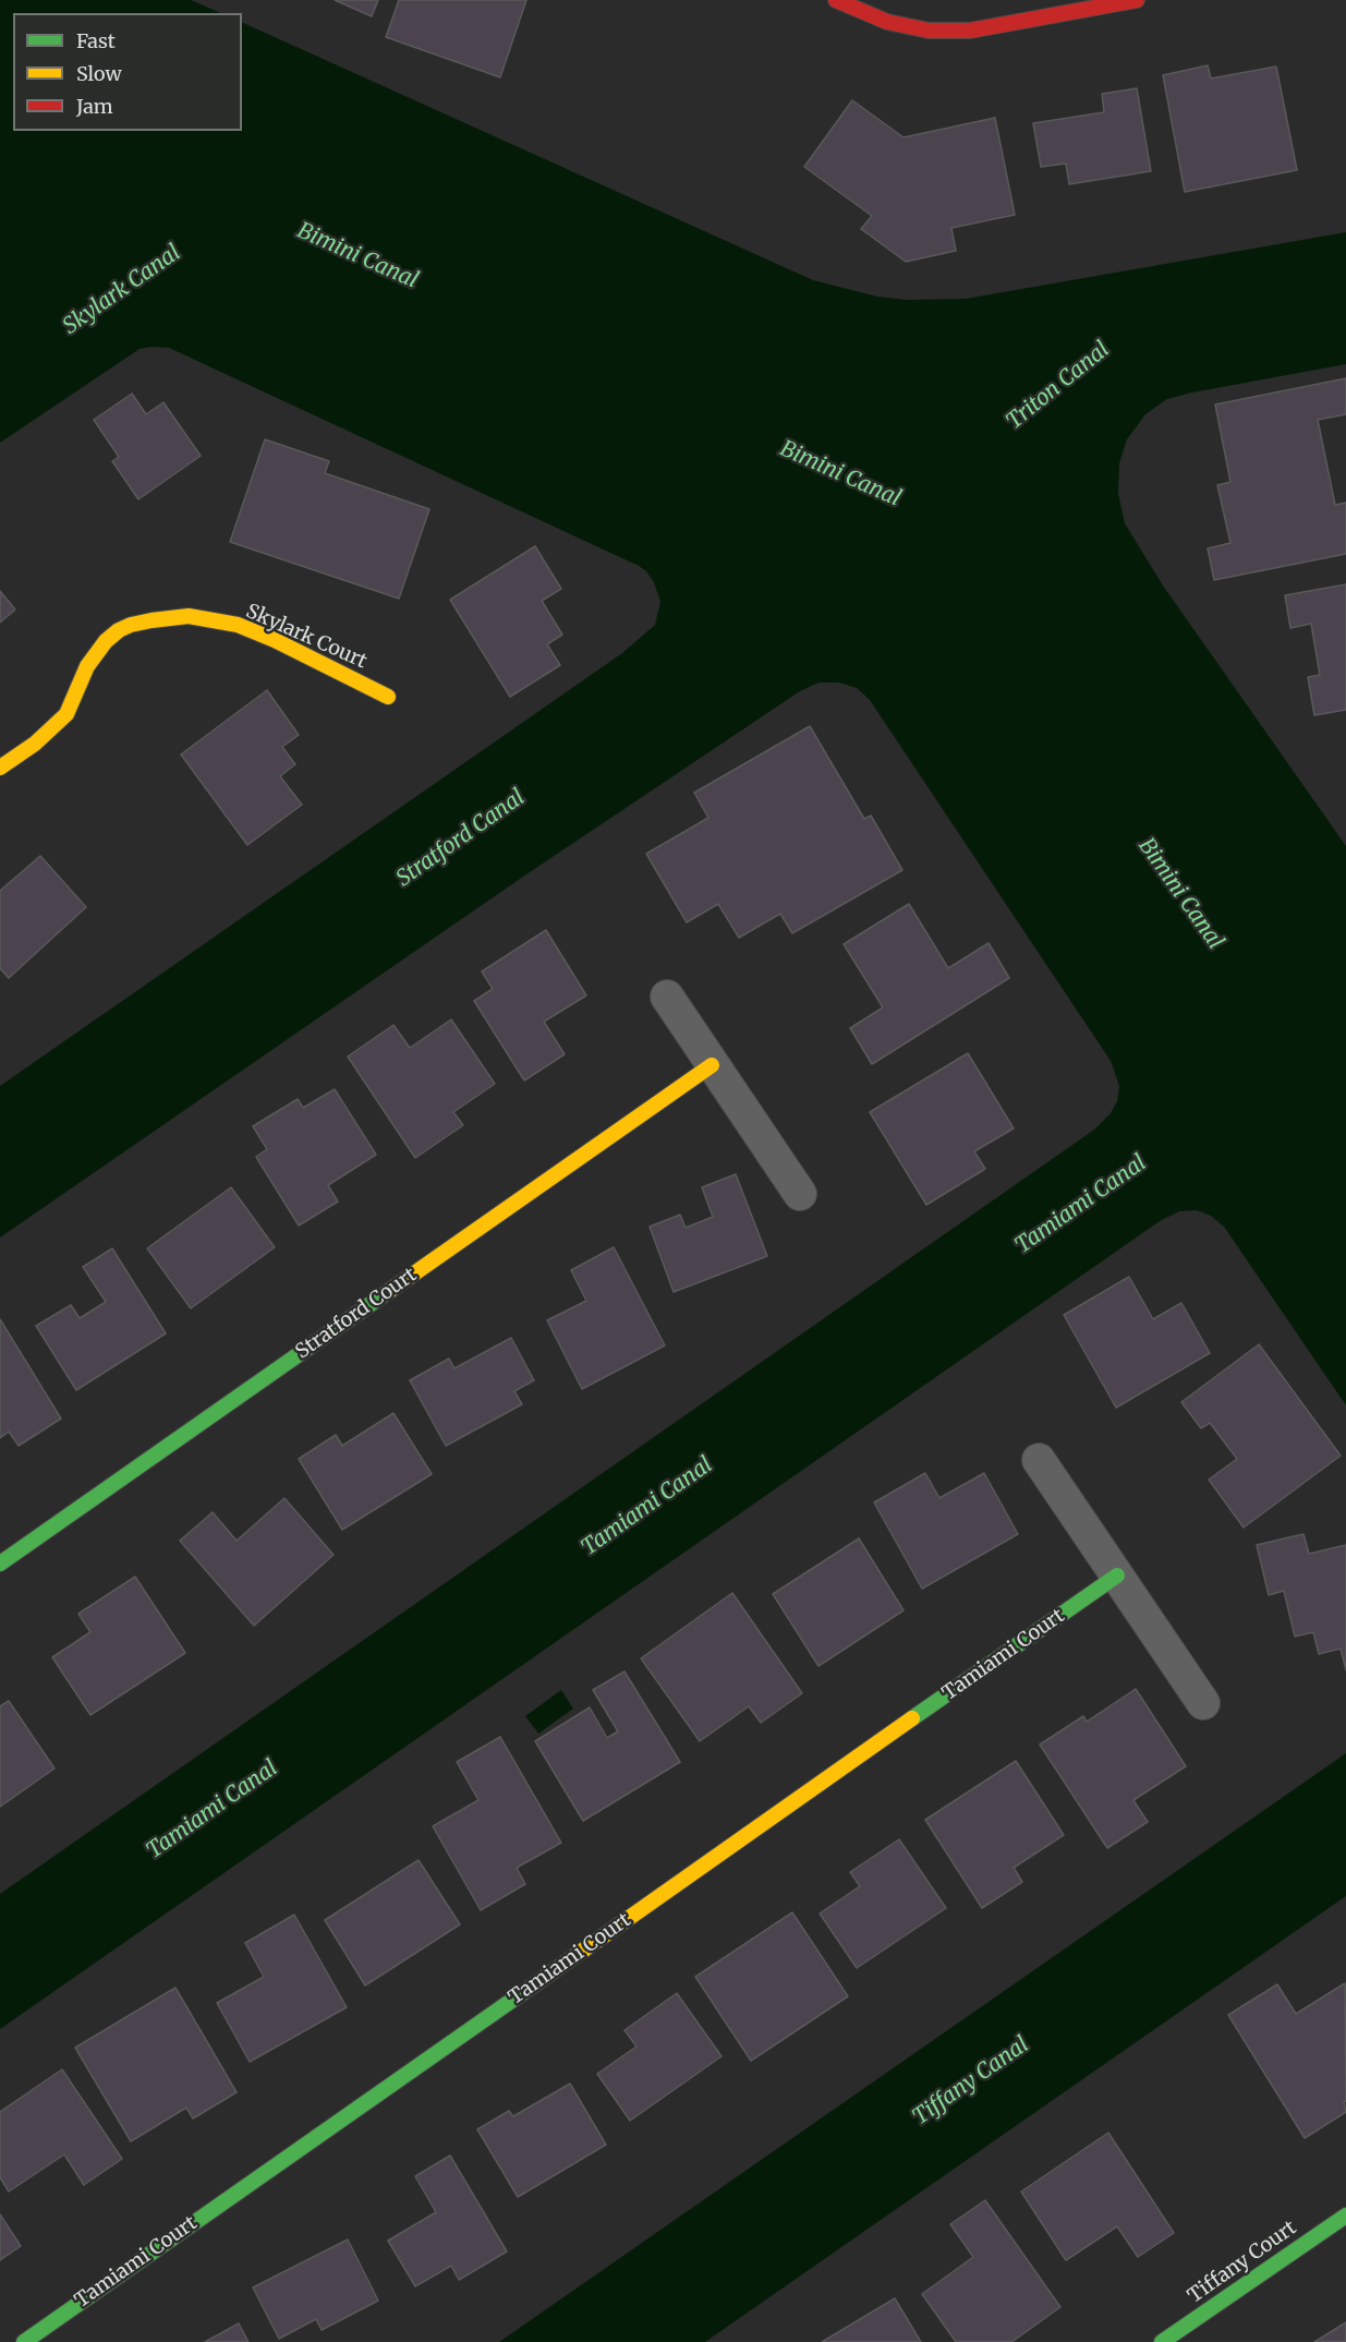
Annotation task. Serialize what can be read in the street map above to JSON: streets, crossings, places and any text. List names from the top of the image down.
{
  "streets": {
    "street": [
      "Skylark Court",
      "Stratford Court",
      "Tamiami Court",
      "Tiffany Court"
    ]
  },
  "water": [
    "Bimini Canal",
    "Skylark Canal",
    "Triton Canal",
    "Stratford Canal",
    "Tamiami Canal",
    "Tiffany Canal"
  ],
  "legend": ["Fast", "Slow", "Jam"]
}
